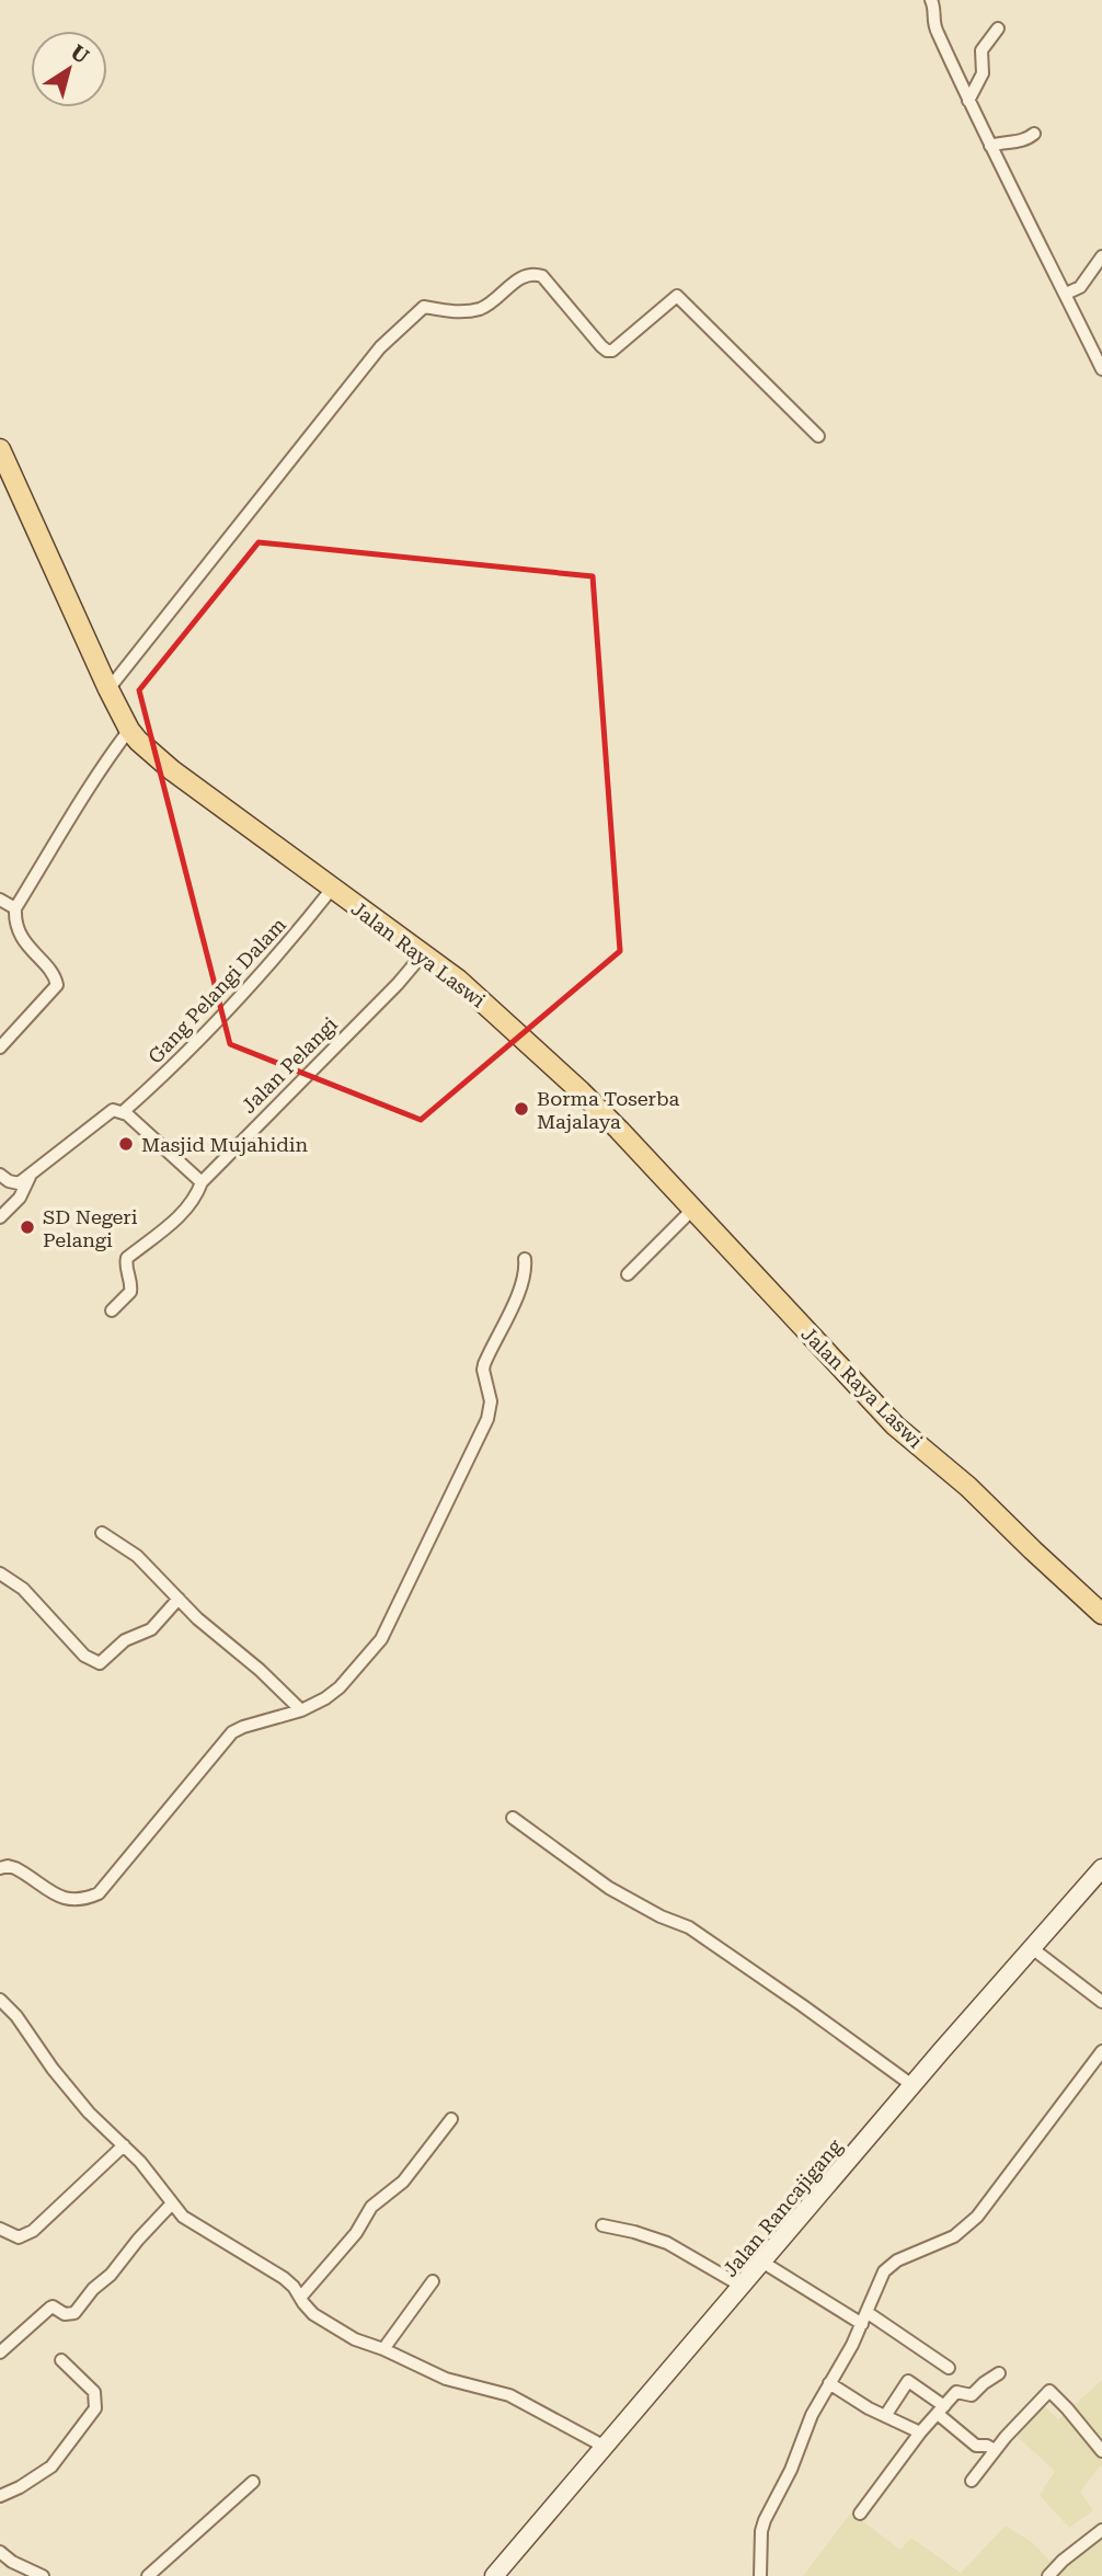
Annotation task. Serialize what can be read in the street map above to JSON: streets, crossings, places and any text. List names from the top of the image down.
{
  "streets": {
    "main road": ["Jalan Raya Laswi", "Jalan Rancajigang"],
    "street": ["Gang Pelangi Dalam", "Jalan Pelangi"]
  },
  "crossings": [
    ["Jalan Raya Laswi", "Gang Pelangi Dalam"],
    ["Jalan Raya Laswi", "Jalan Pelangi"]
  ],
  "places": ["Borma Toserba Majalaya", "Masjid Mujahidin", "SD Negeri Pelangi"],
  "north": "top right"
}
